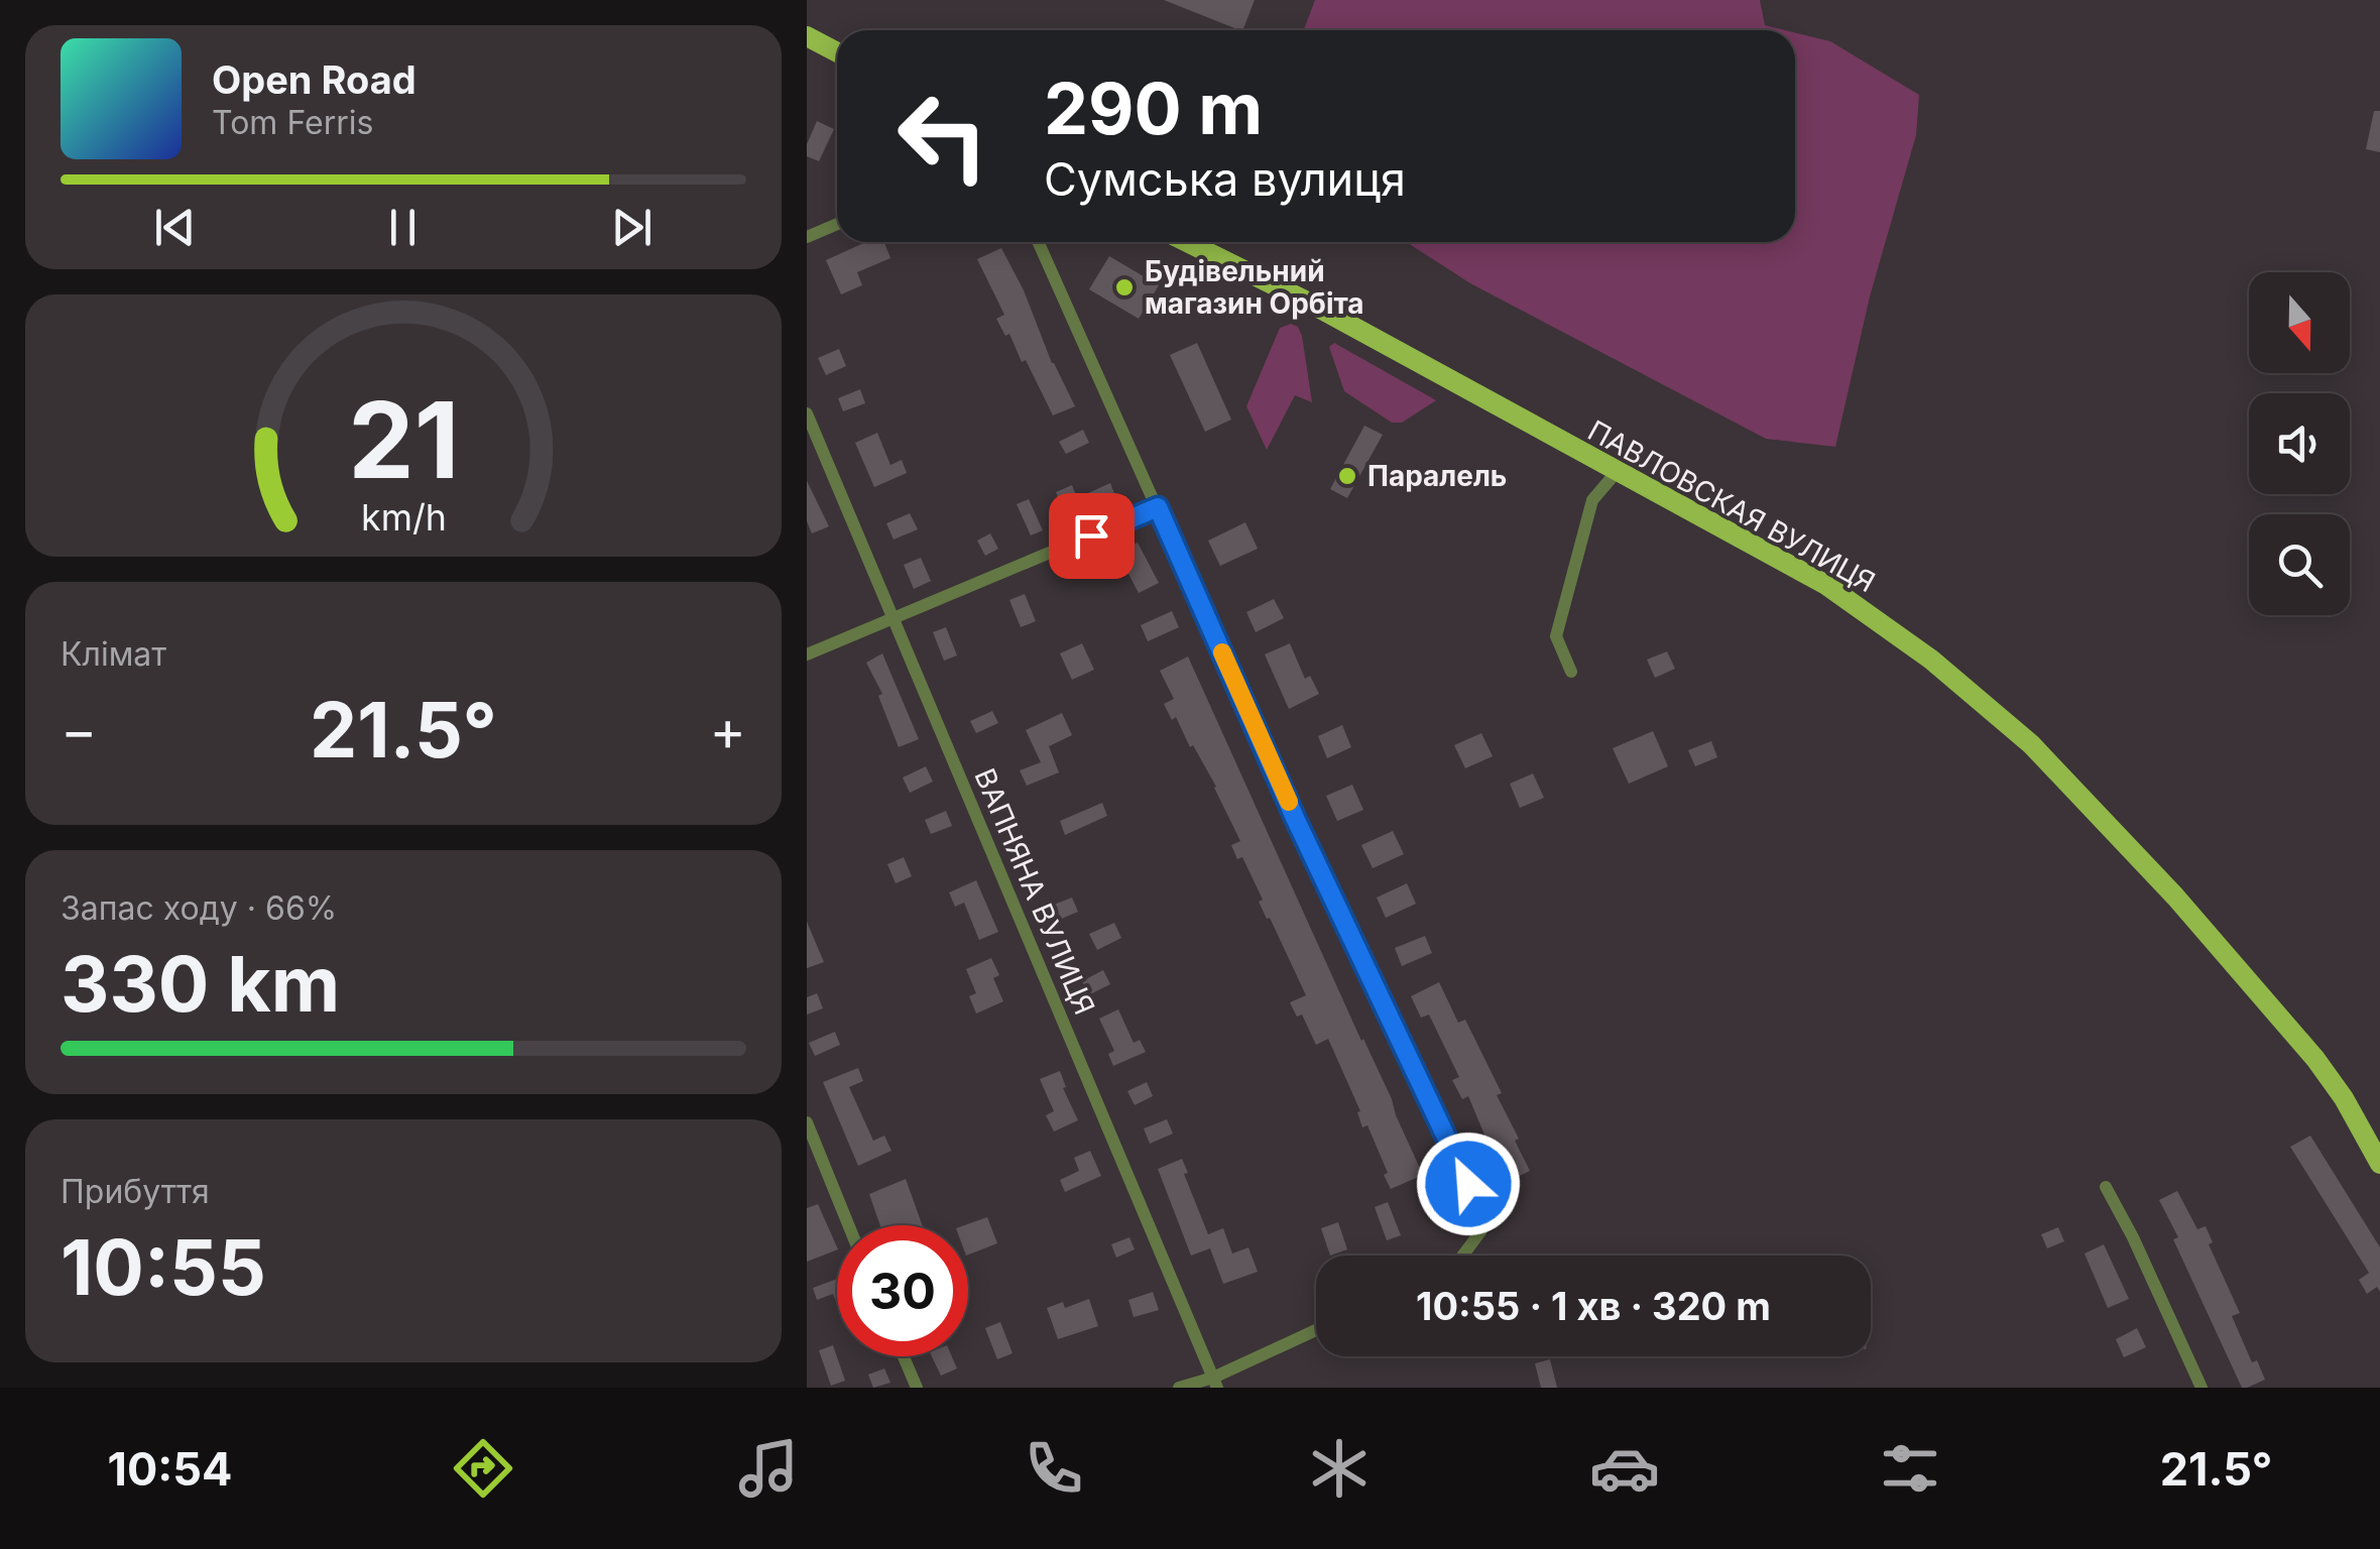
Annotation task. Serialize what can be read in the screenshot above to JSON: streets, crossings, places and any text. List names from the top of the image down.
{
  "streets": {
    "main road": ["ПАВЛОВСКАЯ ВУЛИЦЯ"],
    "street": ["ВАПНЯНА ВУЛИЦЯ"]
  },
  "places": ["Будівельний магазин Орбіта", "Паралель"],
  "north": "bottom",
  "page": {
    "turn": ["290 m", "Сумська вулиця"],
    "song": ["Open Road", "Tom Ferris"],
    "tile": [
      "Клімат",
      ["Запас ходу · 66%", "330 km"],
      ["Прибуття", "10:55"]
    ],
    "heat": ["−", "21.5°", "+"],
    "limit": "30",
    "trip": "10:55 · 1 хв · 320 m",
    "tabs": ["10:54", "21.5°"],
    "gauge": ["21", "km/h"]
  }
}
